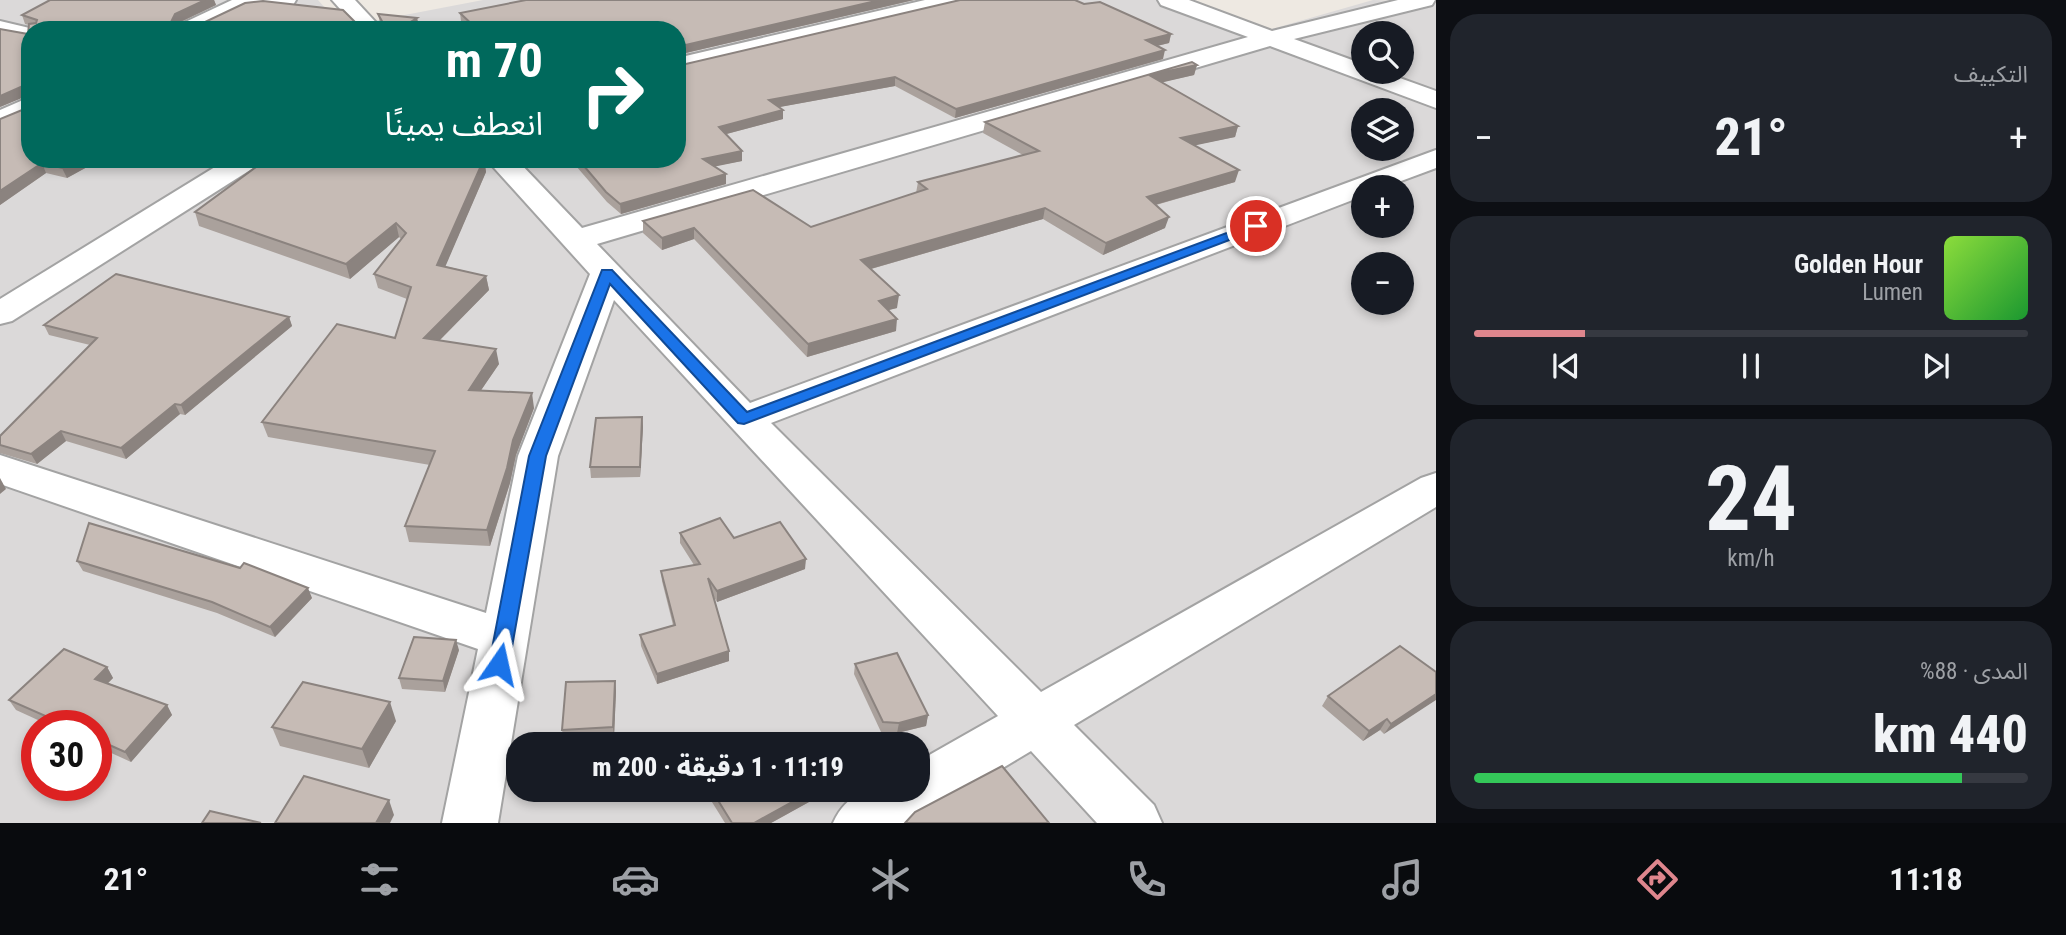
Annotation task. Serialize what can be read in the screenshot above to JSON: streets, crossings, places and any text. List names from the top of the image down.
{
  "page": {
    "tile": [
      "التكييف",
      ["24", "km/h"],
      ["المدى · 88%", "440 km"]
    ],
    "map_buttons": ["+", "−"],
    "turn": ["70 m", "انعطف يمينًا"],
    "heat": ["−", "21°", "+"],
    "song": ["Golden Hour", "Lumen"],
    "limit": "30",
    "trip": "11:19 · 1 دقيقة · 200 m",
    "tabs": ["11:18", "21°"]
  }
}
